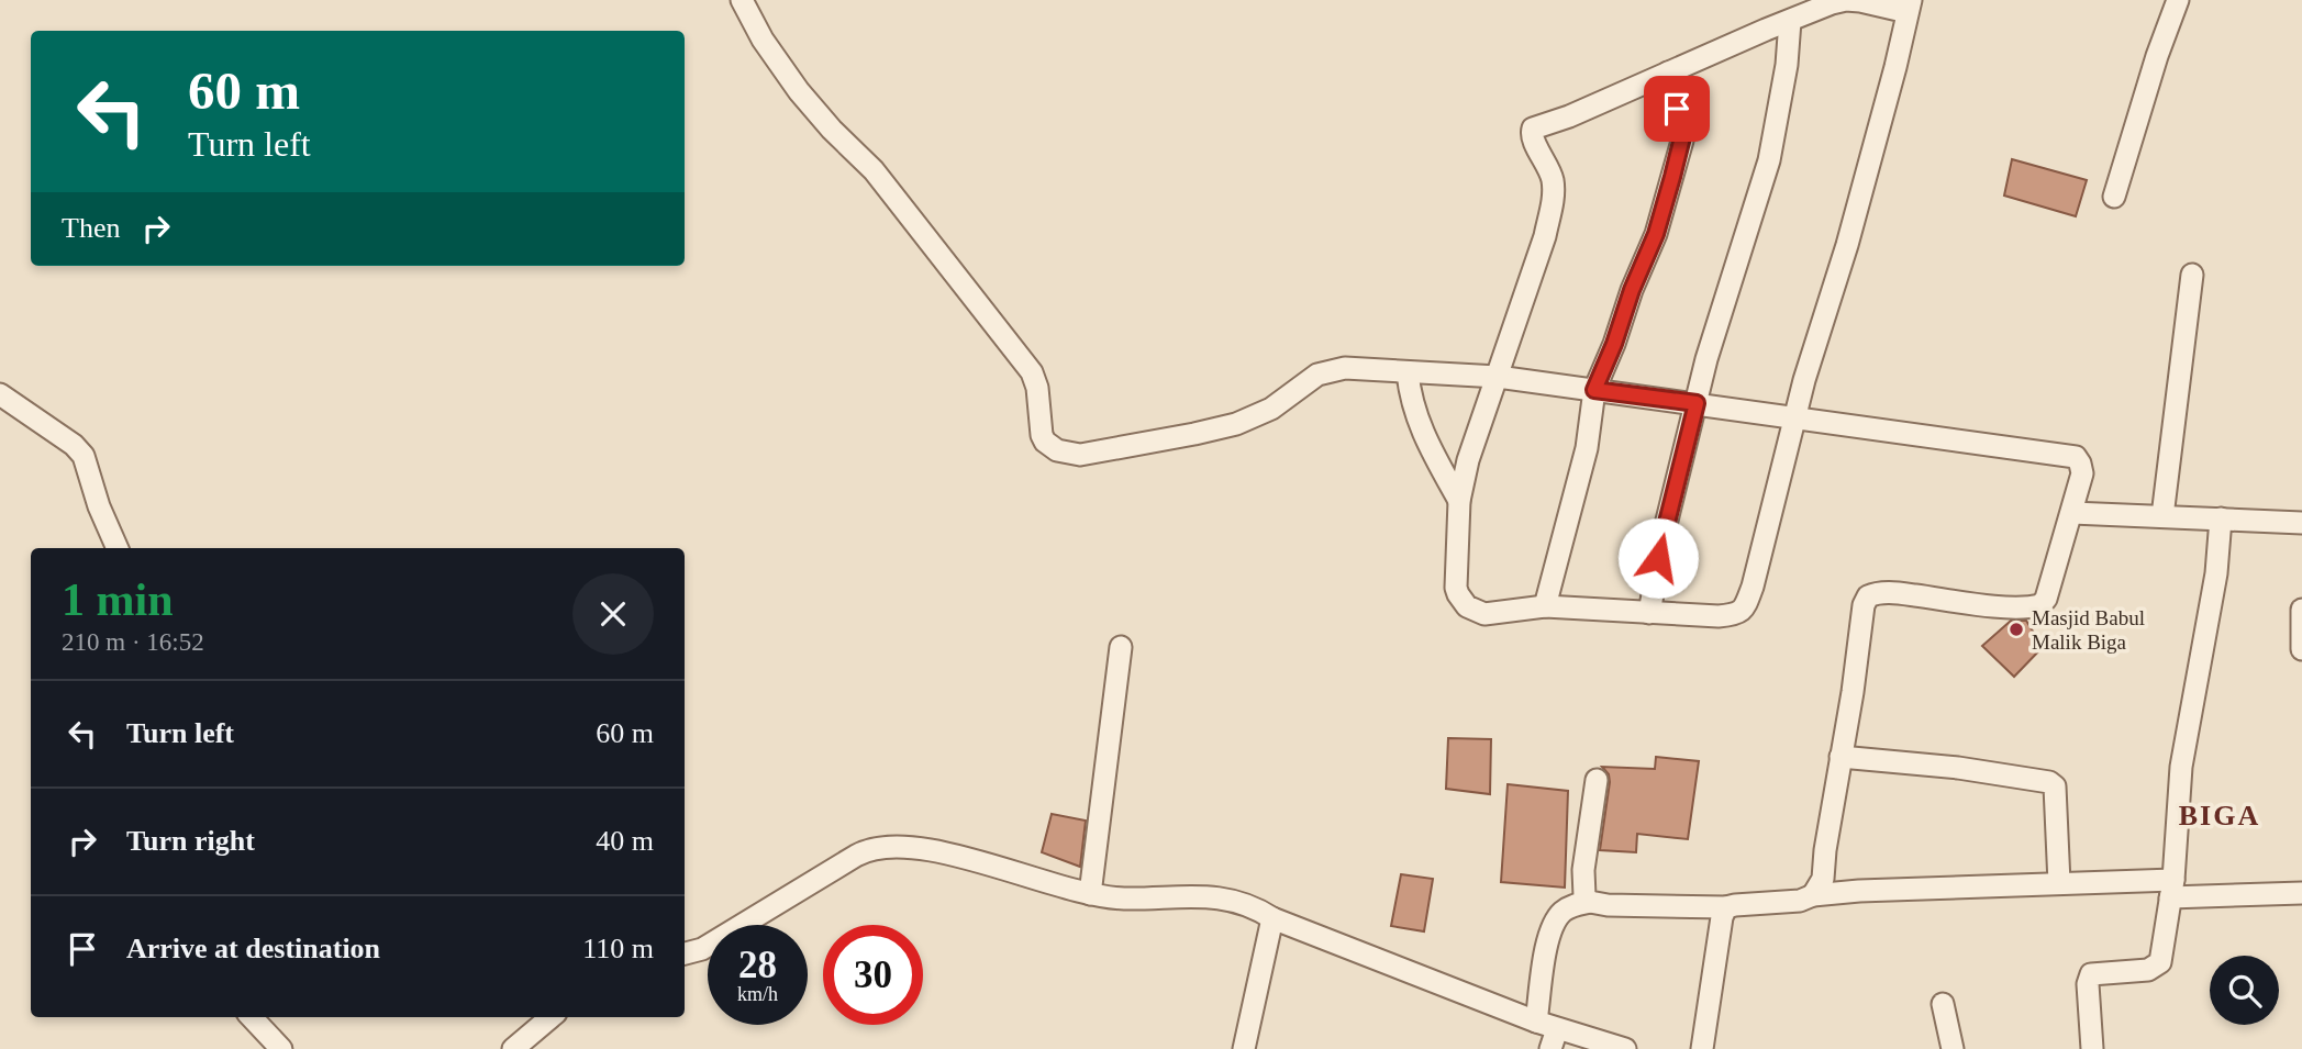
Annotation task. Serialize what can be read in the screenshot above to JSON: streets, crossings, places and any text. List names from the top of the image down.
{
  "districts": ["BIGA"],
  "places": ["Masjid Babul Malik Biga"],
  "page": {
    "turn": ["60 m", "Turn left"],
    "then": "Then",
    "heading": ["1 min", "210 m · 16:52"],
    "list": [
      {
        "name": "Turn left",
        "value": "60 m"
      },
      {
        "name": "Turn right",
        "value": "40 m"
      },
      {
        "name": "Arrive at destination",
        "value": "110 m"
      }
    ],
    "speed": "28 km/h",
    "limit": "30"
  }
}
